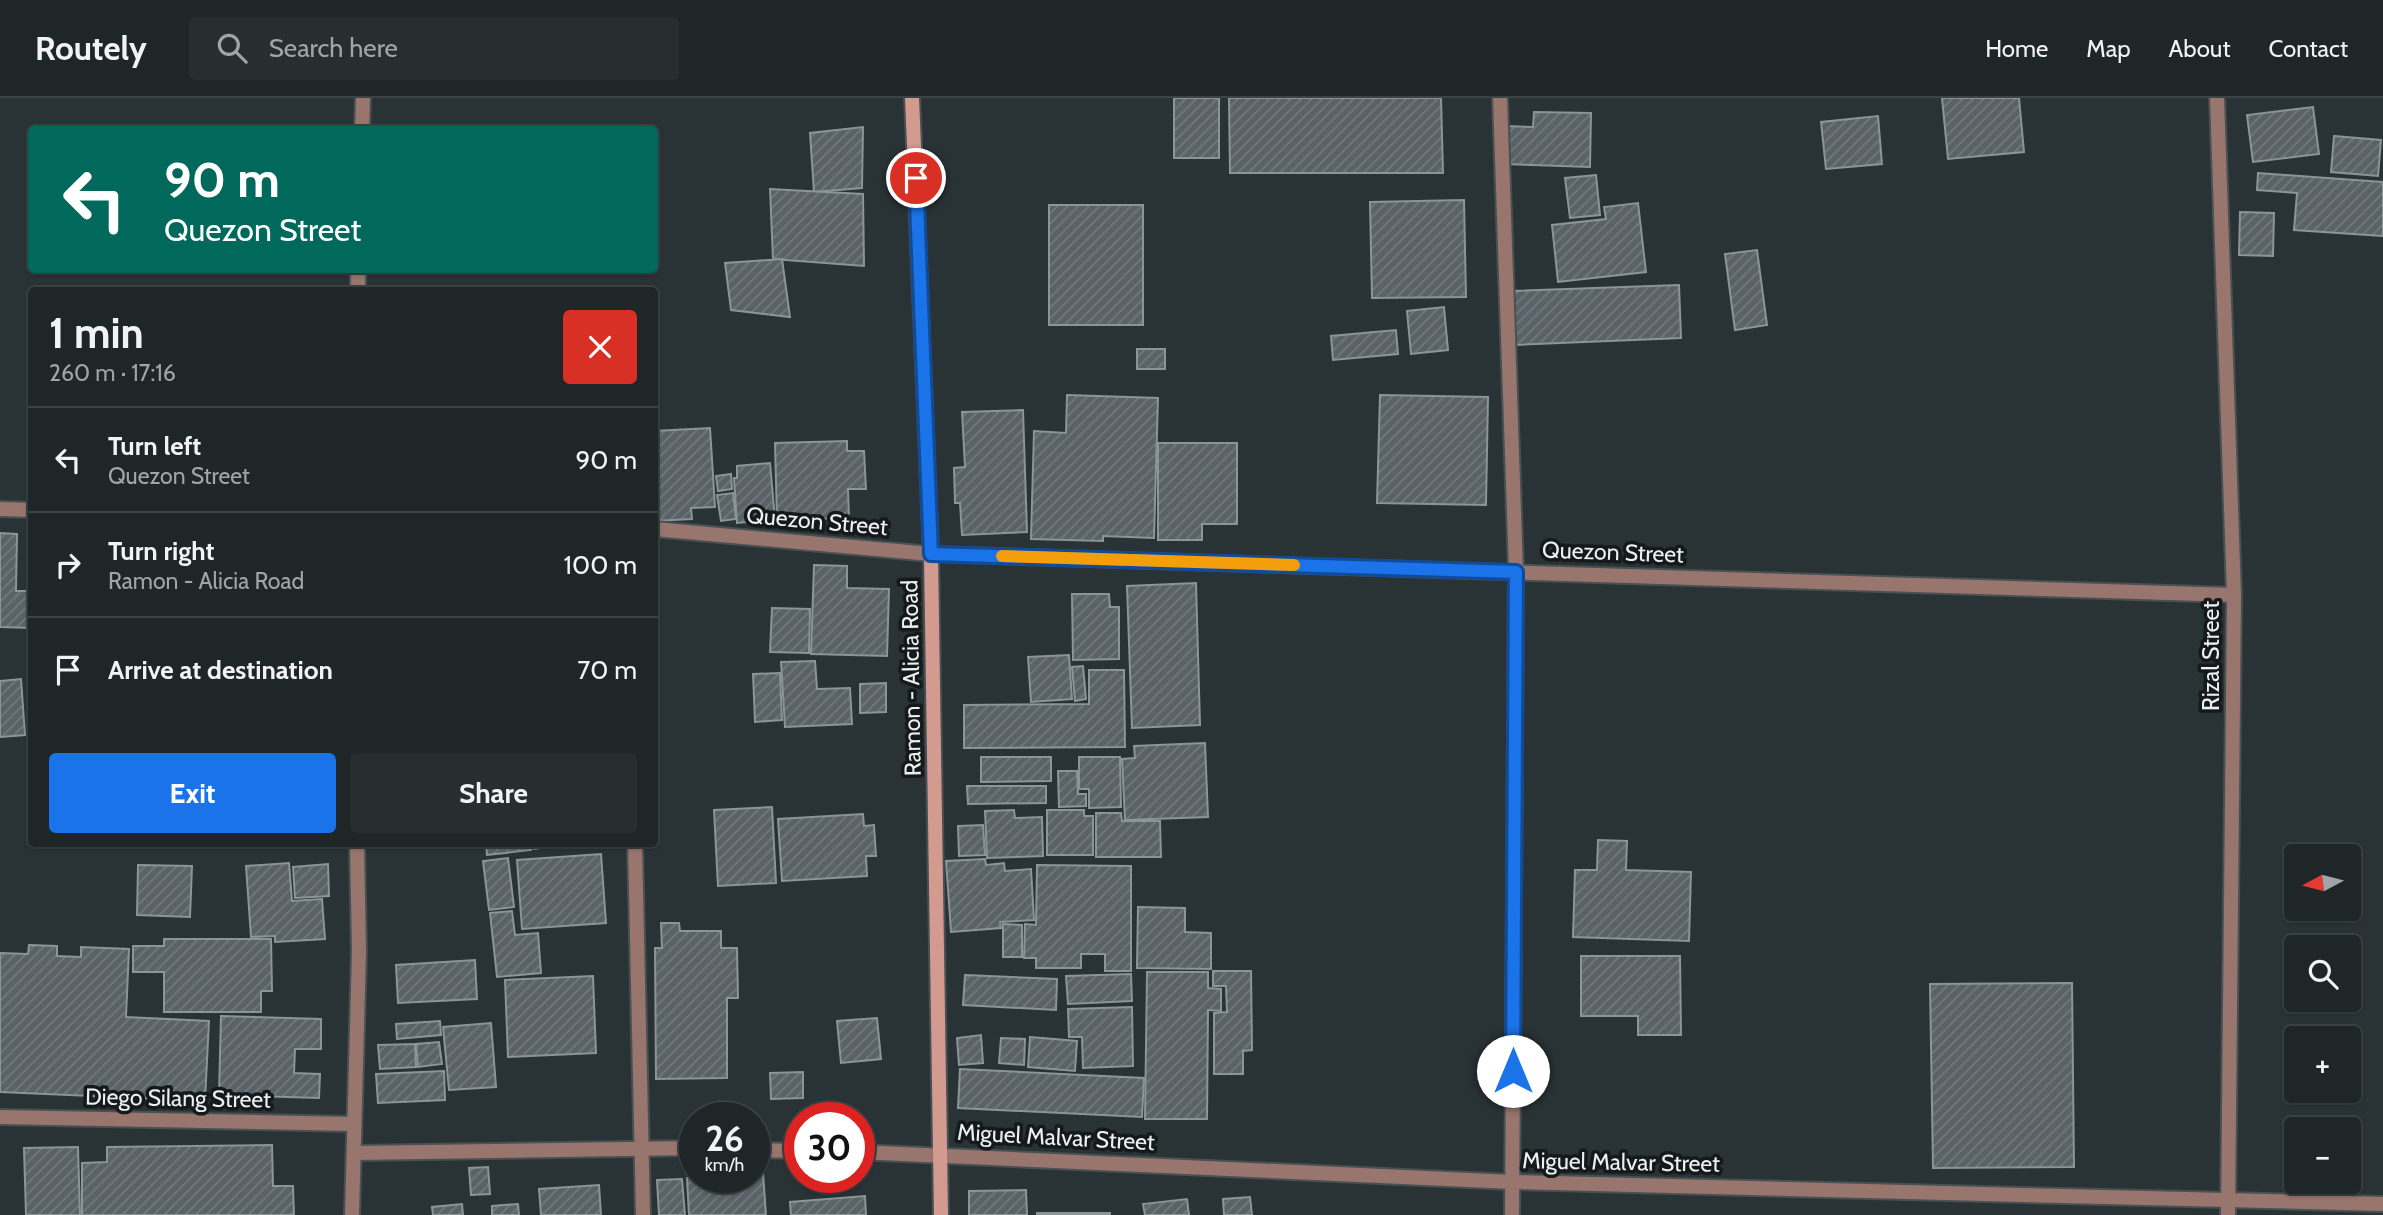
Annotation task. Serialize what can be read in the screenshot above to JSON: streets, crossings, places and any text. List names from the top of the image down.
{
  "streets": {
    "main road": ["Ramon - Alicia Road"],
    "street": [
      "Quezon Street",
      "Rizal Street",
      "Diego Silang Street",
      "Miguel Malvar Street"
    ]
  },
  "crossings": [
    ["Quezon Street", "Rizal Street"],
    ["Quezon Street", "Ramon - Alicia Road"],
    ["Rizal Street", "Miguel Malvar Street"],
    ["Ramon - Alicia Road", "Miguel Malvar Street"]
  ],
  "north": "left",
  "page": {
    "header": "Routely",
    "search": "Search here",
    "nav": [
      "Home",
      "Map",
      "About",
      "Contact"
    ],
    "turn": ["90 m", "Quezon Street"],
    "heading": ["1 min", "260 m · 17:16"],
    "list": [
      {
        "name": "Turn left",
        "note": "Quezon Street",
        "value": "90 m"
      },
      {
        "name": "Turn right",
        "note": "Ramon - Alicia Road",
        "value": "100 m"
      },
      {
        "name": "Arrive at destination",
        "value": "70 m"
      }
    ],
    "buttons": ["Exit", "Share"],
    "map_buttons": ["+", "−"],
    "speed": "26 km/h",
    "limit": "30"
  }
}
